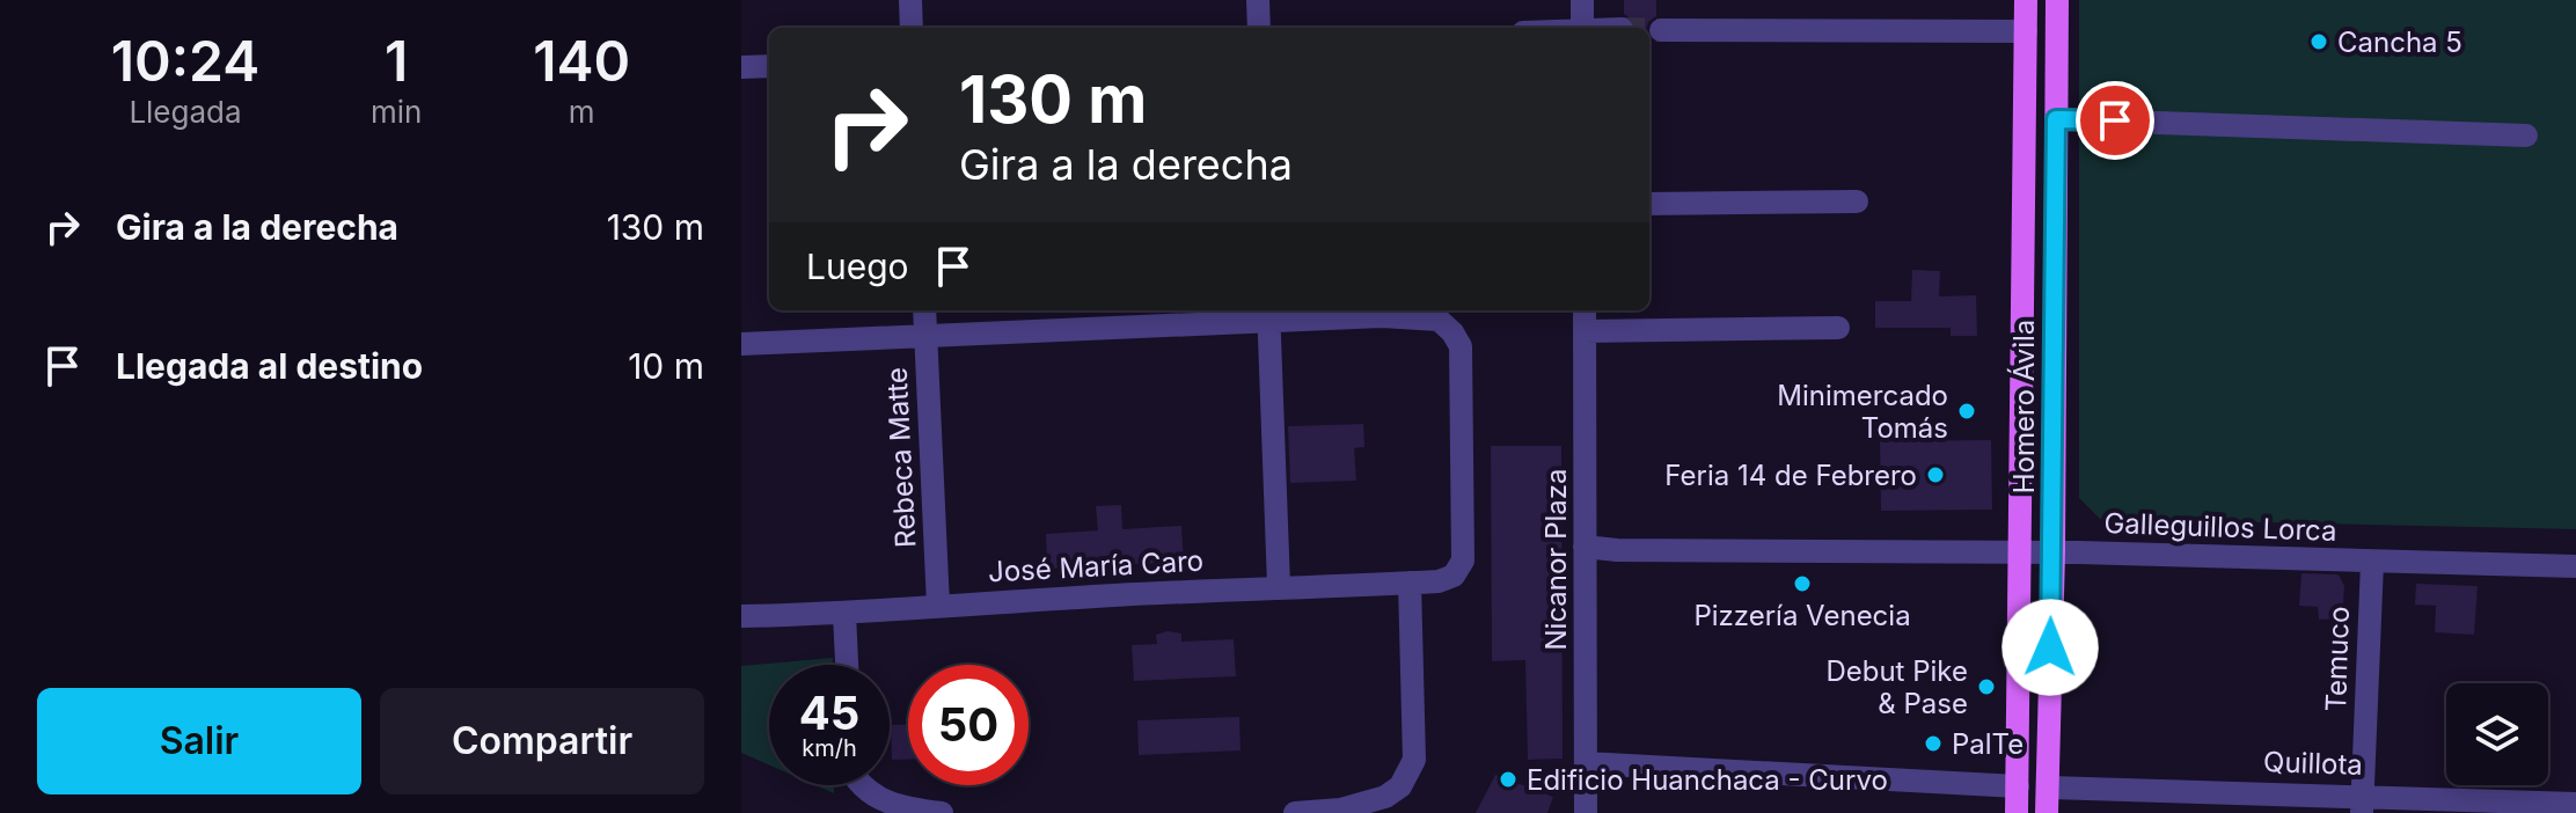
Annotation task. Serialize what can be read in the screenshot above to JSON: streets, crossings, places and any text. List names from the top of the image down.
{
  "streets": {
    "main road": ["Homero Ávila"],
    "street": [
      "Rebeca Matte",
      "Galleguillos Lorca",
      "Nicanor Plaza",
      "José María Caro",
      "Temuco",
      "Quillota"
    ]
  },
  "crossings": [
    ["Homero Ávila", "Galleguillos Lorca"],
    ["Homero Ávila", "Quillota"],
    ["Rebeca Matte", "José María Caro"],
    ["Galleguillos Lorca", "Nicanor Plaza"],
    ["Galleguillos Lorca", "Temuco"],
    ["Temuco", "Quillota"]
  ],
  "places": [
    "Cancha 5",
    "Minimercado Tomás",
    "Feria 14 de Febrero",
    "Pizzería Venecia",
    "Debut Pike & Pase",
    "PalTe",
    "Edificio Huanchaca - Curvo"
  ],
  "page": {
    "eta": [
      "10:24",
      "Llegada",
      "1",
      "min",
      "140",
      "m"
    ],
    "turn": ["130 m", "Gira a la derecha"],
    "list": [
      {
        "name": "Gira a la derecha",
        "value": "130 m"
      },
      {
        "name": "Llegada al destino",
        "value": "10 m"
      }
    ],
    "then": "Luego",
    "speed": "45 km/h",
    "limit": "50",
    "buttons": ["Salir", "Compartir"]
  }
}
